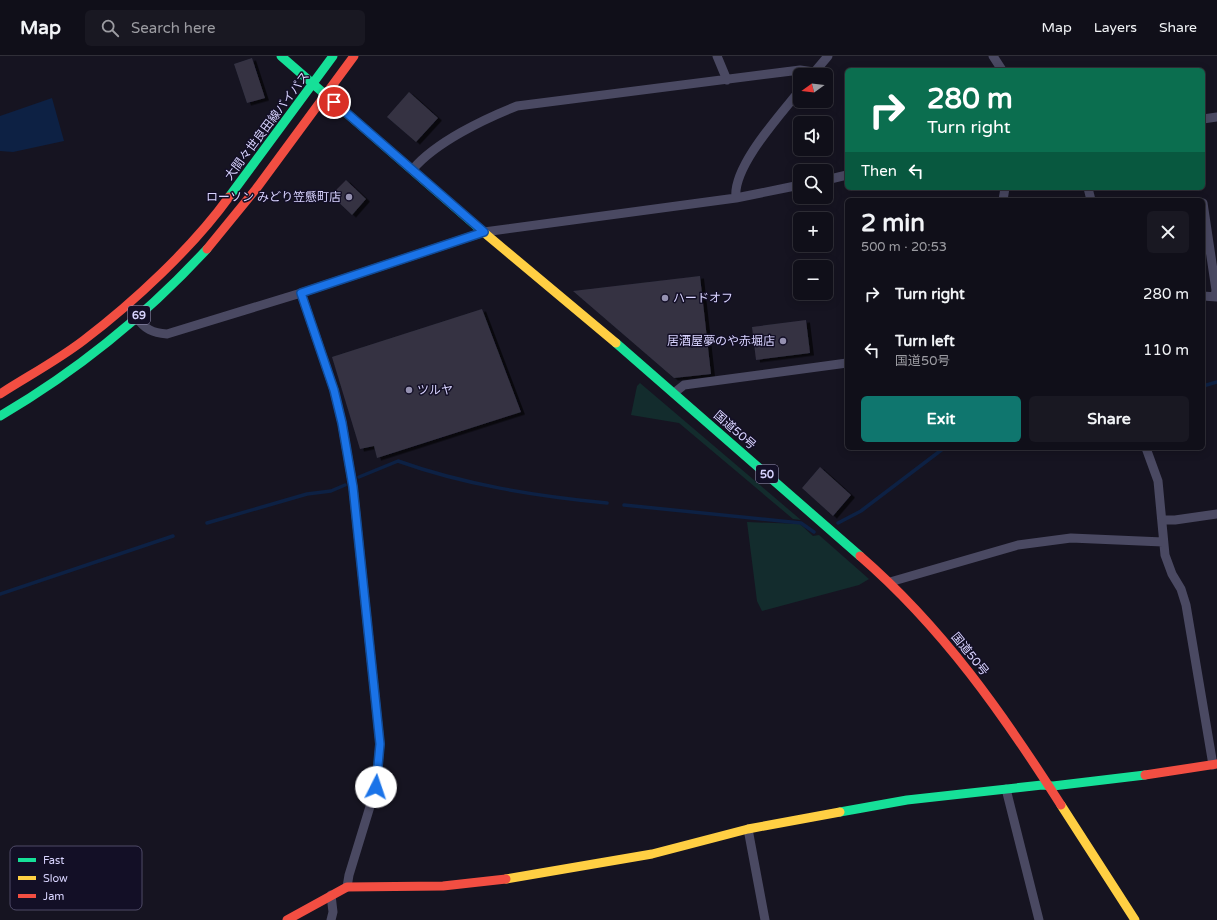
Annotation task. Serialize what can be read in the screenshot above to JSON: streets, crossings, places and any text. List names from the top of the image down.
{
  "streets": {
    "main road": [
      "大間々世良田線バイパス",
      "69",
      "国道50号",
      "50"
    ]
  },
  "crossings": [
    ["大間々世良田線バイパス", "国道50号"],
    ["69", "国道50号"]
  ],
  "places": [
    "ローソン みどり笠懸町店",
    "ハードオフ",
    "居酒屋夢のや赤堀店",
    "ツルヤ"
  ],
  "legend": ["Fast", "Slow", "Jam"],
  "north": "left",
  "page": {
    "header": "Map",
    "search": "Search here",
    "nav": ["Map", "Layers", "Share"],
    "map_buttons": ["+", "−"],
    "turn": ["280 m", "Turn right"],
    "then": "Then",
    "heading": ["2 min", "500 m · 20:53"],
    "list": [
      {
        "name": "Turn right",
        "value": "280 m"
      },
      {
        "name": "Turn left",
        "note": "国道50号",
        "value": "110 m"
      }
    ],
    "buttons": ["Exit", "Share"]
  }
}
